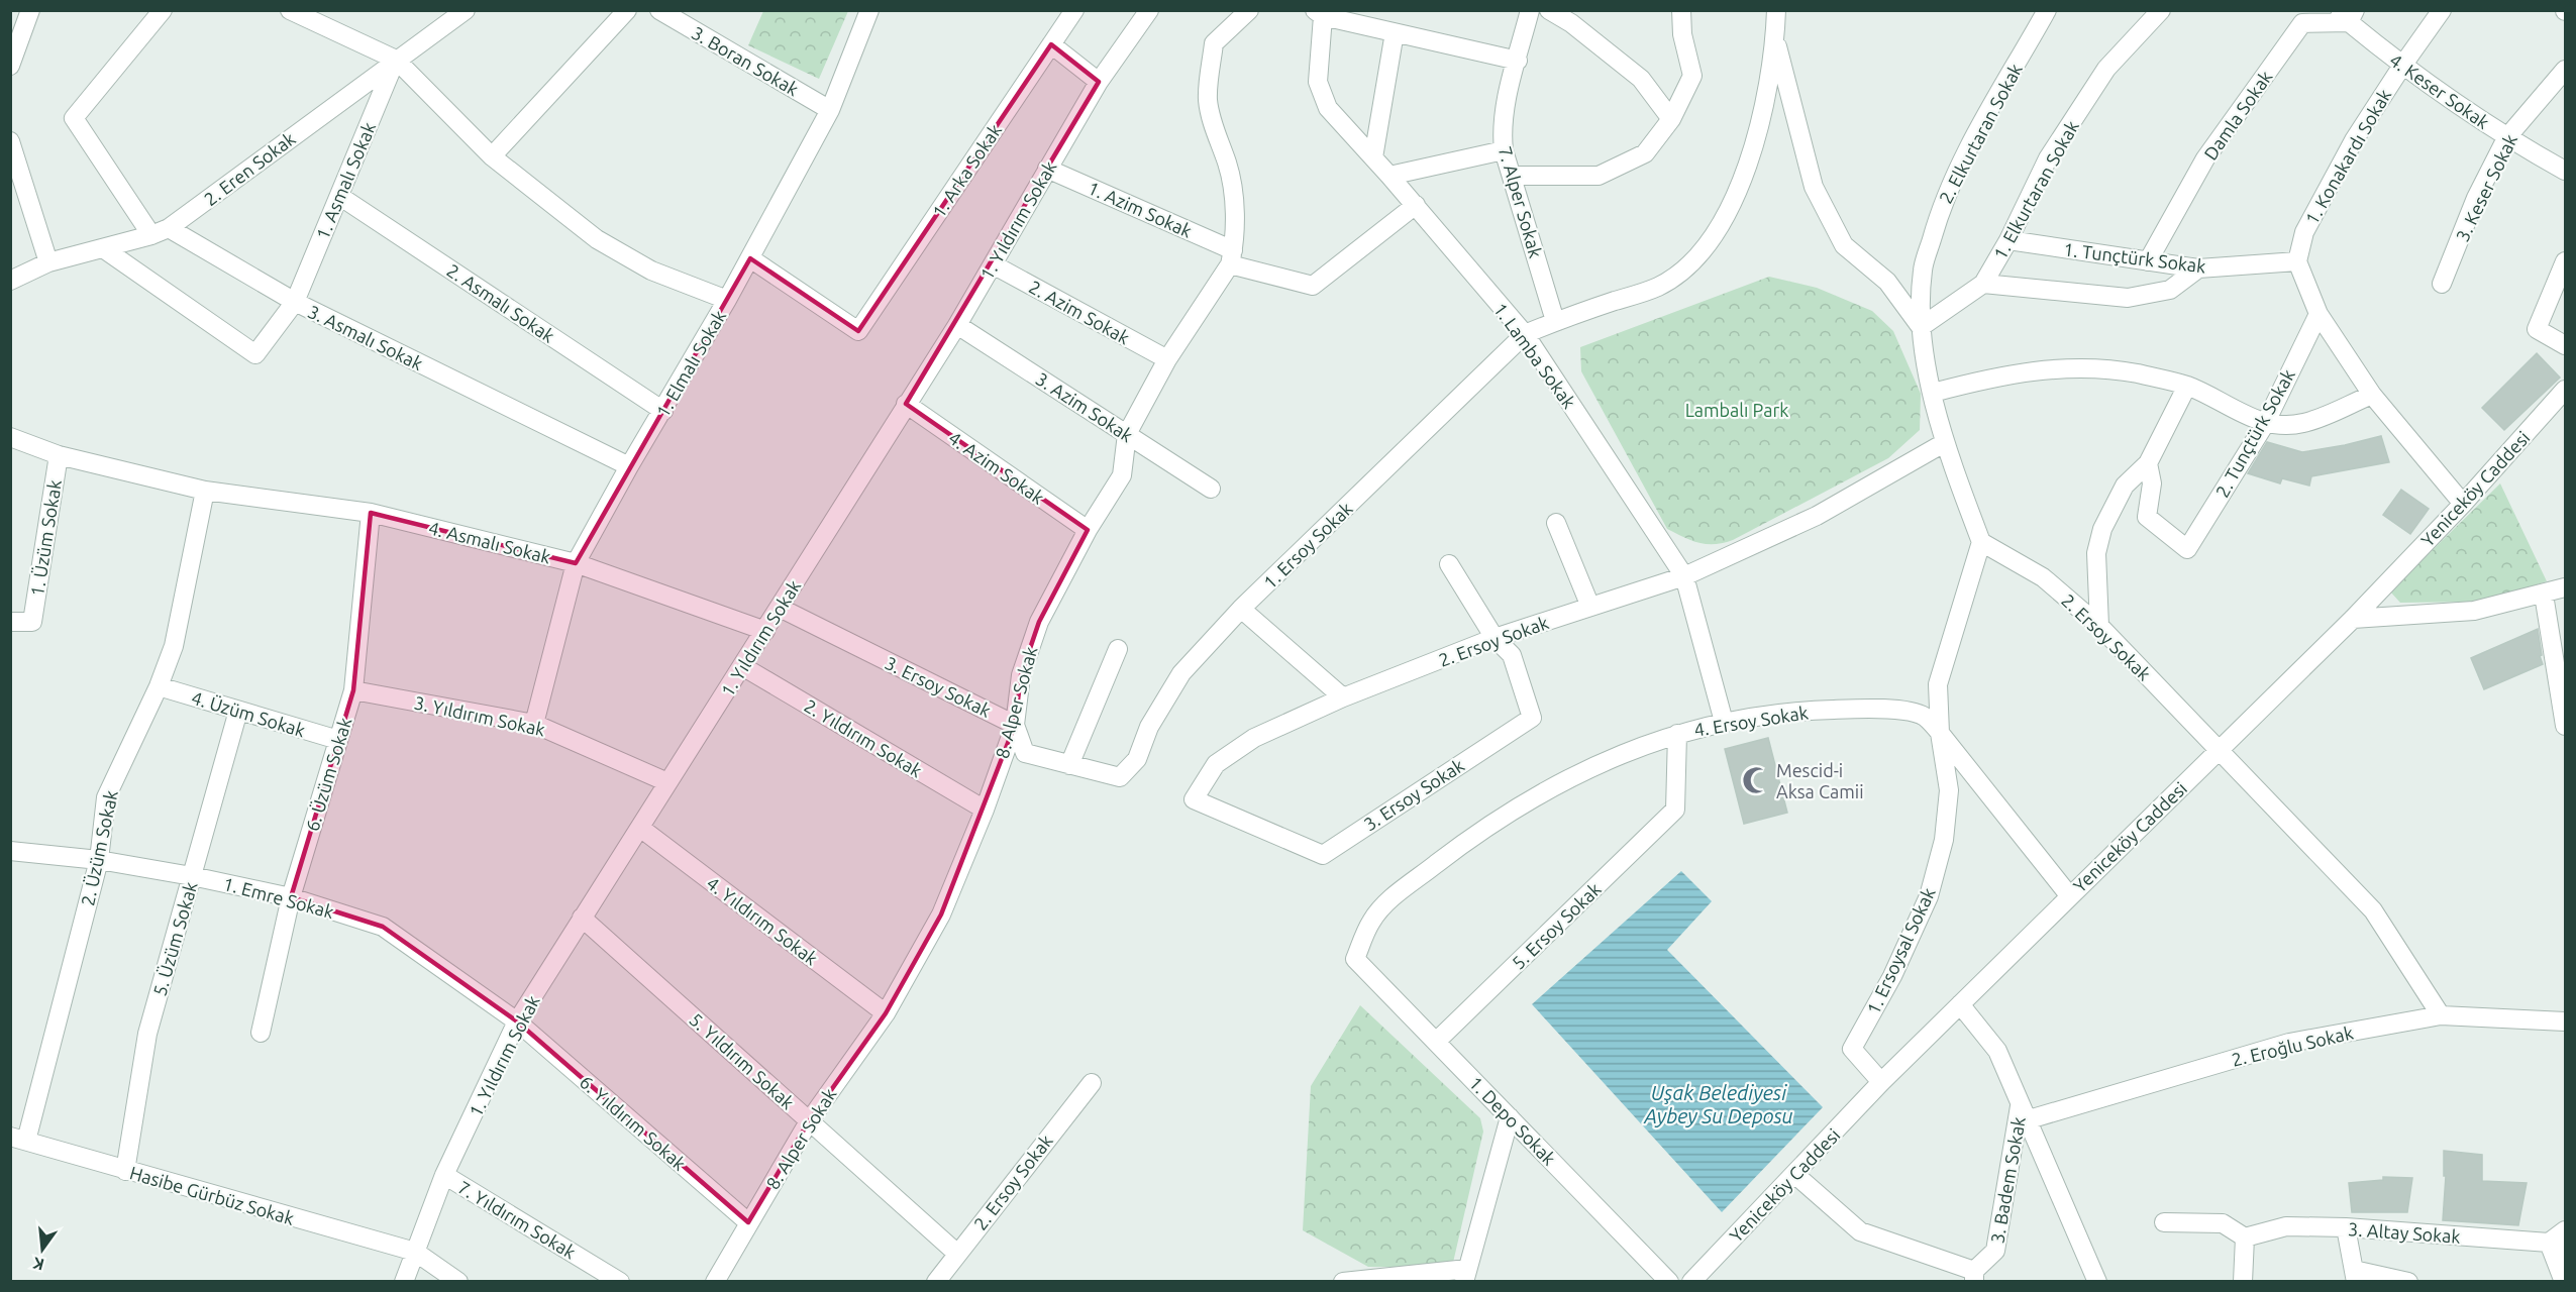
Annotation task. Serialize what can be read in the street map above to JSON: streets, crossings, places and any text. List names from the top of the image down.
{
  "streets": {
    "street": [
      "3. Boran Sokak",
      "4. Keser Sokak",
      "Damla Sokak",
      "2. Elkurtaran Sokak",
      "1. Konakardı Sokak",
      "2. Eren Sokak",
      "1. Arka Sokak",
      "1. Asmalı Sokak",
      "3. Keser Sokak",
      "1. Elkurtaran Sokak",
      "7. Alper Sokak",
      "1. Azim Sokak",
      "1. Yıldırım Sokak",
      "1. Tunçtürk Sokak",
      "2. Asmalı Sokak",
      "2. Azim Sokak",
      "3. Asmalı Sokak",
      "1. Lamba Sokak",
      "1. Elmalı Sokak",
      "3. Azim Sokak",
      "2. Tunçtürk Sokak",
      "4. Azim Sokak",
      "Yeniceköy Caddesi",
      "1. Üzüm Sokak",
      "4. Asmalı Sokak",
      "1. Ersoy Sokak",
      "2. Ersoy Sokak",
      "3. Ersoy Sokak",
      "8. Alper Sokak",
      "4. Üzüm Sokak",
      "3. Yıldırım Sokak",
      "4. Ersoy Sokak",
      "2. Yıldırım Sokak",
      "6. Üzüm Sokak",
      "2. Üzüm Sokak",
      "1. Emre Sokak",
      "4. Yıldırım Sokak",
      "5. Ersoy Sokak",
      "5. Üzüm Sokak",
      "1. Ersoysal Sokak",
      "2. Eroğlu Sokak",
      "5. Yıldırım Sokak",
      "1. Depo Sokak",
      "6. Yıldırım Sokak",
      "3. Badem Sokak",
      "Hasibe Gürbüz Sokak",
      "7. Yıldırım Sokak",
      "3. Altay Sokak"
    ]
  },
  "crossings": [
    ["3. Boran Sokak", "1. Elmalı Sokak"],
    ["4. Keser Sokak", "Damla Sokak"],
    ["4. Keser Sokak", "1. Konakardı Sokak"],
    ["4. Keser Sokak", "3. Keser Sokak"],
    ["Damla Sokak", "1. Tunçtürk Sokak"],
    ["2. Elkurtaran Sokak", "1. Elkurtaran Sokak"],
    ["2. Elkurtaran Sokak", "2. Ersoy Sokak"],
    ["1. Konakardı Sokak", "1. Tunçtürk Sokak"],
    ["2. Eren Sokak", "1. Asmalı Sokak"],
    ["2. Eren Sokak", "3. Asmalı Sokak"],
    ["1. Arka Sokak", "1. Elmalı Sokak"],
    ["1. Asmalı Sokak", "2. Asmalı Sokak"],
    ["1. Asmalı Sokak", "3. Asmalı Sokak"],
    ["1. Elkurtaran Sokak", "1. Tunçtürk Sokak"],
    ["1. Azim Sokak", "1. Yıldırım Sokak"],
    ["1. Azim Sokak", "1. Lamba Sokak"],
    ["1. Azim Sokak", "8. Alper Sokak"],
    ["1. Yıldırım Sokak", "2. Azim Sokak"],
    ["1. Yıldırım Sokak", "3. Azim Sokak"],
    ["1. Yıldırım Sokak", "4. Azim Sokak"],
    ["1. Yıldırım Sokak", "4. Asmalı Sokak"],
    ["1. Yıldırım Sokak", "3. Ersoy Sokak"],
    ["1. Yıldırım Sokak", "3. Yıldırım Sokak"],
    ["1. Yıldırım Sokak", "2. Yıldırım Sokak"],
    ["1. Yıldırım Sokak", "1. Emre Sokak"],
    ["1. Yıldırım Sokak", "4. Yıldırım Sokak"],
    ["1. Yıldırım Sokak", "5. Yıldırım Sokak"],
    ["1. Yıldırım Sokak", "6. Yıldırım Sokak"],
    ["1. Yıldırım Sokak", "Hasibe Gürbüz Sokak"],
    ["1. Yıldırım Sokak", "7. Yıldırım Sokak"],
    ["2. Asmalı Sokak", "1. Elmalı Sokak"],
    ["2. Azim Sokak", "8. Alper Sokak"],
    ["3. Asmalı Sokak", "1. Elmalı Sokak"],
    ["1. Lamba Sokak", "1. Ersoy Sokak"],
    ["1. Lamba Sokak", "2. Ersoy Sokak"],
    ["1. Lamba Sokak", "4. Ersoy Sokak"],
    ["1. Elmalı Sokak", "4. Asmalı Sokak"],
    ["1. Elmalı Sokak", "3. Yıldırım Sokak"],
    ["3. Azim Sokak", "8. Alper Sokak"],
    ["4. Azim Sokak", "8. Alper Sokak"],
    ["Yeniceköy Caddesi", "2. Ersoy Sokak"],
    ["Yeniceköy Caddesi", "4. Ersoy Sokak"],
    ["Yeniceköy Caddesi", "1. Ersoysal Sokak"],
    ["1. Üzüm Sokak", "4. Asmalı Sokak"],
    ["4. Asmalı Sokak", "6. Üzüm Sokak"],
    ["4. Asmalı Sokak", "2. Üzüm Sokak"],
    ["2. Ersoy Sokak", "3. Ersoy Sokak"],
    ["2. Ersoy Sokak", "2. Eroğlu Sokak"],
    ["2. Ersoy Sokak", "5. Yıldırım Sokak"],
    ["3. Ersoy Sokak", "8. Alper Sokak"],
    ["8. Alper Sokak", "2. Yıldırım Sokak"],
    ["8. Alper Sokak", "4. Yıldırım Sokak"],
    ["8. Alper Sokak", "5. Yıldırım Sokak"],
    ["8. Alper Sokak", "6. Yıldırım Sokak"],
    ["4. Üzüm Sokak", "6. Üzüm Sokak"],
    ["4. Üzüm Sokak", "2. Üzüm Sokak"],
    ["4. Üzüm Sokak", "5. Üzüm Sokak"],
    ["3. Yıldırım Sokak", "6. Üzüm Sokak"],
    ["4. Ersoy Sokak", "5. Ersoy Sokak"],
    ["4. Ersoy Sokak", "1. Ersoysal Sokak"],
    ["4. Ersoy Sokak", "1. Depo Sokak"],
    ["6. Üzüm Sokak", "1. Emre Sokak"],
    ["2. Üzüm Sokak", "1. Emre Sokak"],
    ["2. Üzüm Sokak", "Hasibe Gürbüz Sokak"],
    ["1. Emre Sokak", "5. Üzüm Sokak"],
    ["1. Emre Sokak", "6. Yıldırım Sokak"],
    ["5. Ersoy Sokak", "1. Depo Sokak"],
    ["5. Üzüm Sokak", "Hasibe Gürbüz Sokak"],
    ["2. Eroğlu Sokak", "3. Badem Sokak"]
  ],
  "water": ["Uşak Belediyesi Aybey Su Deposu"],
  "parks": ["Lambalı Park"],
  "places": {
    "mosque": ["Mescid-i Aksa Camii"]
  },
  "north": "bottom"
}
